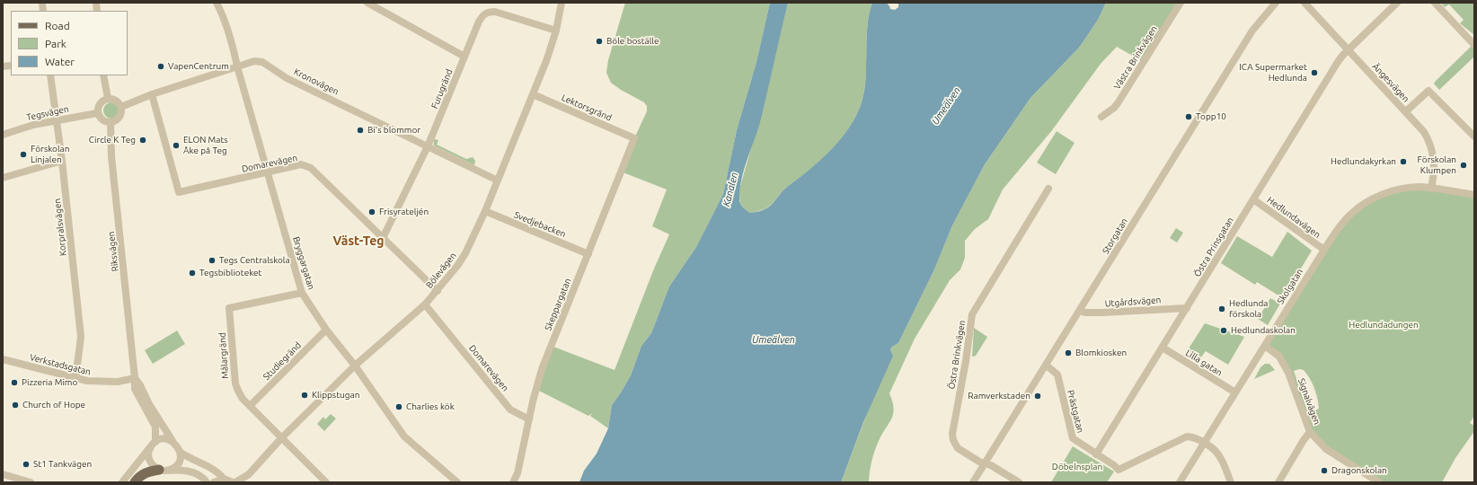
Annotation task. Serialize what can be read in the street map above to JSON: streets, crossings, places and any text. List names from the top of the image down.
{
  "streets": {
    "street": [
      "Västra Brinkvägen",
      "Kronovägen",
      "Ängesvägen",
      "Furugränd",
      "Lektorsgränd",
      "Tegsvägen",
      "Domarevägen",
      "Hedlundavägen",
      "Svedjebacken",
      "Korpralsvägen",
      "Storgatan",
      "Östra Prinsgatan",
      "Riksvägen",
      "Bryggargatan",
      "Bölevägen",
      "Skolgatan",
      "Utgårdsvägen",
      "Skeppargatan",
      "Östra Brinkvägen",
      "Målargränd",
      "Studiegränd",
      "Lilla gatan",
      "Verkstadsgatan",
      "Signalvägen",
      "Prästgatan"
    ]
  },
  "crossings": [
    ["Kronovägen", "Furugränd"],
    ["Kronovägen", "Tegsvägen"],
    ["Kronovägen", "Domarevägen"],
    ["Kronovägen", "Riksvägen"],
    ["Kronovägen", "Bryggargatan"],
    ["Kronovägen", "Bölevägen"],
    ["Ängesvägen", "Östra Prinsgatan"],
    ["Ängesvägen", "Skolgatan"],
    ["Furugränd", "Domarevägen"],
    ["Furugränd", "Bölevägen"],
    ["Lektorsgränd", "Bölevägen"],
    ["Lektorsgränd", "Skeppargatan"],
    ["Tegsvägen", "Korpralsvägen"],
    ["Tegsvägen", "Riksvägen"],
    ["Domarevägen", "Bryggargatan"],
    ["Domarevägen", "Bölevägen"],
    ["Domarevägen", "Skeppargatan"],
    ["Hedlundavägen", "Östra Prinsgatan"],
    ["Hedlundavägen", "Skolgatan"],
    ["Svedjebacken", "Bölevägen"],
    ["Svedjebacken", "Skeppargatan"],
    ["Korpralsvägen", "Verkstadsgatan"],
    ["Storgatan", "Utgårdsvägen"],
    ["Storgatan", "Östra Brinkvägen"],
    ["Storgatan", "Prästgatan"],
    ["Östra Prinsgatan", "Utgårdsvägen"],
    ["Östra Prinsgatan", "Lilla gatan"],
    ["Östra Prinsgatan", "Prästgatan"],
    ["Riksvägen", "Bölevägen"],
    ["Riksvägen", "Verkstadsgatan"],
    ["Bryggargatan", "Bölevägen"],
    ["Bryggargatan", "Målargränd"],
    ["Bryggargatan", "Studiegränd"],
    ["Bölevägen", "Målargränd"],
    ["Skolgatan", "Lilla gatan"],
    ["Skolgatan", "Signalvägen"],
    ["Skolgatan", "Prästgatan"],
    ["Målargränd", "Studiegränd"]
  ],
  "districts": ["Väst-Teg"],
  "water": ["Umeälven", "Kanalen"],
  "parks": ["Hedlundadungen", "Döbelnsplan"],
  "places": [
    "Böle boställe",
    "VapenCentrum",
    "ICA Supermarket Hedlunda",
    "Topp10",
    "Bi's blommor",
    "Circle K Teg",
    "ELON Mats Åke på Teg",
    "Förskolan Linjalen",
    "Hedlundakyrkan",
    "Förskolan Klumpen",
    "Frisyrateljén",
    "Tegs Centralskola",
    "Tegsbiblioteket",
    "Hedlunda förskola",
    "Hedlundaskolan",
    "Blomkiosken",
    "Pizzeria Mimo",
    "Klippstugan",
    "Ramverkstaden",
    "Church of Hope",
    "Charlies kök",
    "St1 Tankvägen",
    "Dragonskolan"
  ],
  "legend": ["Road", "Park", "Water"]
}
